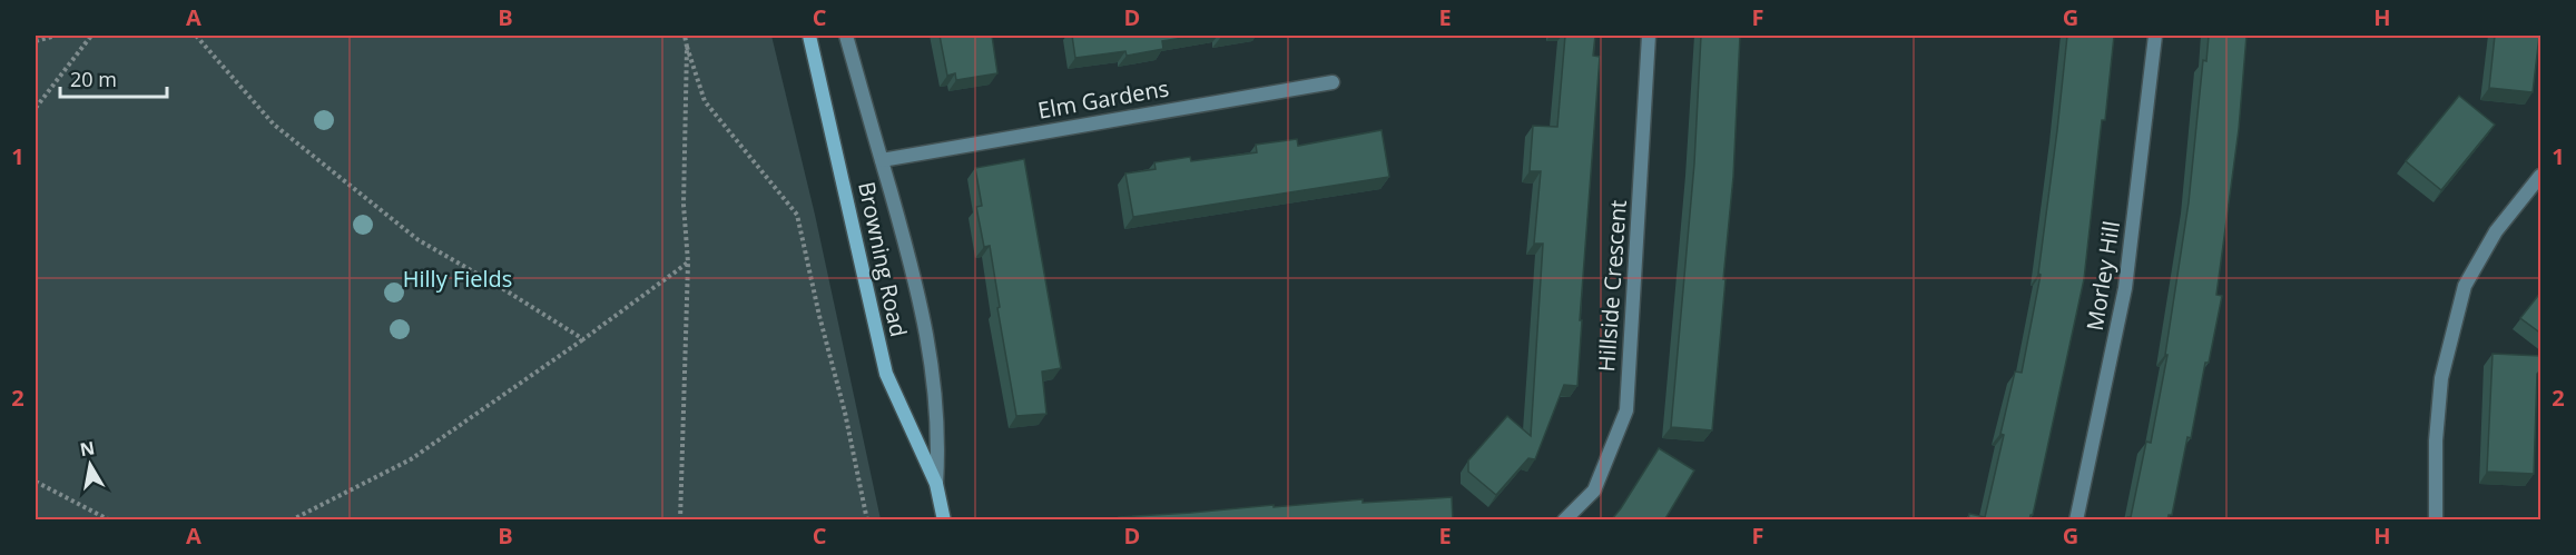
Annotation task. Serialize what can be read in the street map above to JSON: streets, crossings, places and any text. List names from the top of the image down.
{
  "streets": {
    "street": [
      "Elm Gardens",
      "Browning Road",
      "Morley Hill",
      "Hillside Crescent"
    ]
  },
  "crossings": [
    ["Elm Gardens", "Browning Road"]
  ],
  "parks": ["Hilly Fields"],
  "scale_bar": "20 m",
  "north": "top",
  "grid": {
    "columns": [
      "A",
      "B",
      "C",
      "D",
      "E",
      "F",
      "G",
      "H"
    ],
    "rows": ["1", "2"]
  }
}
